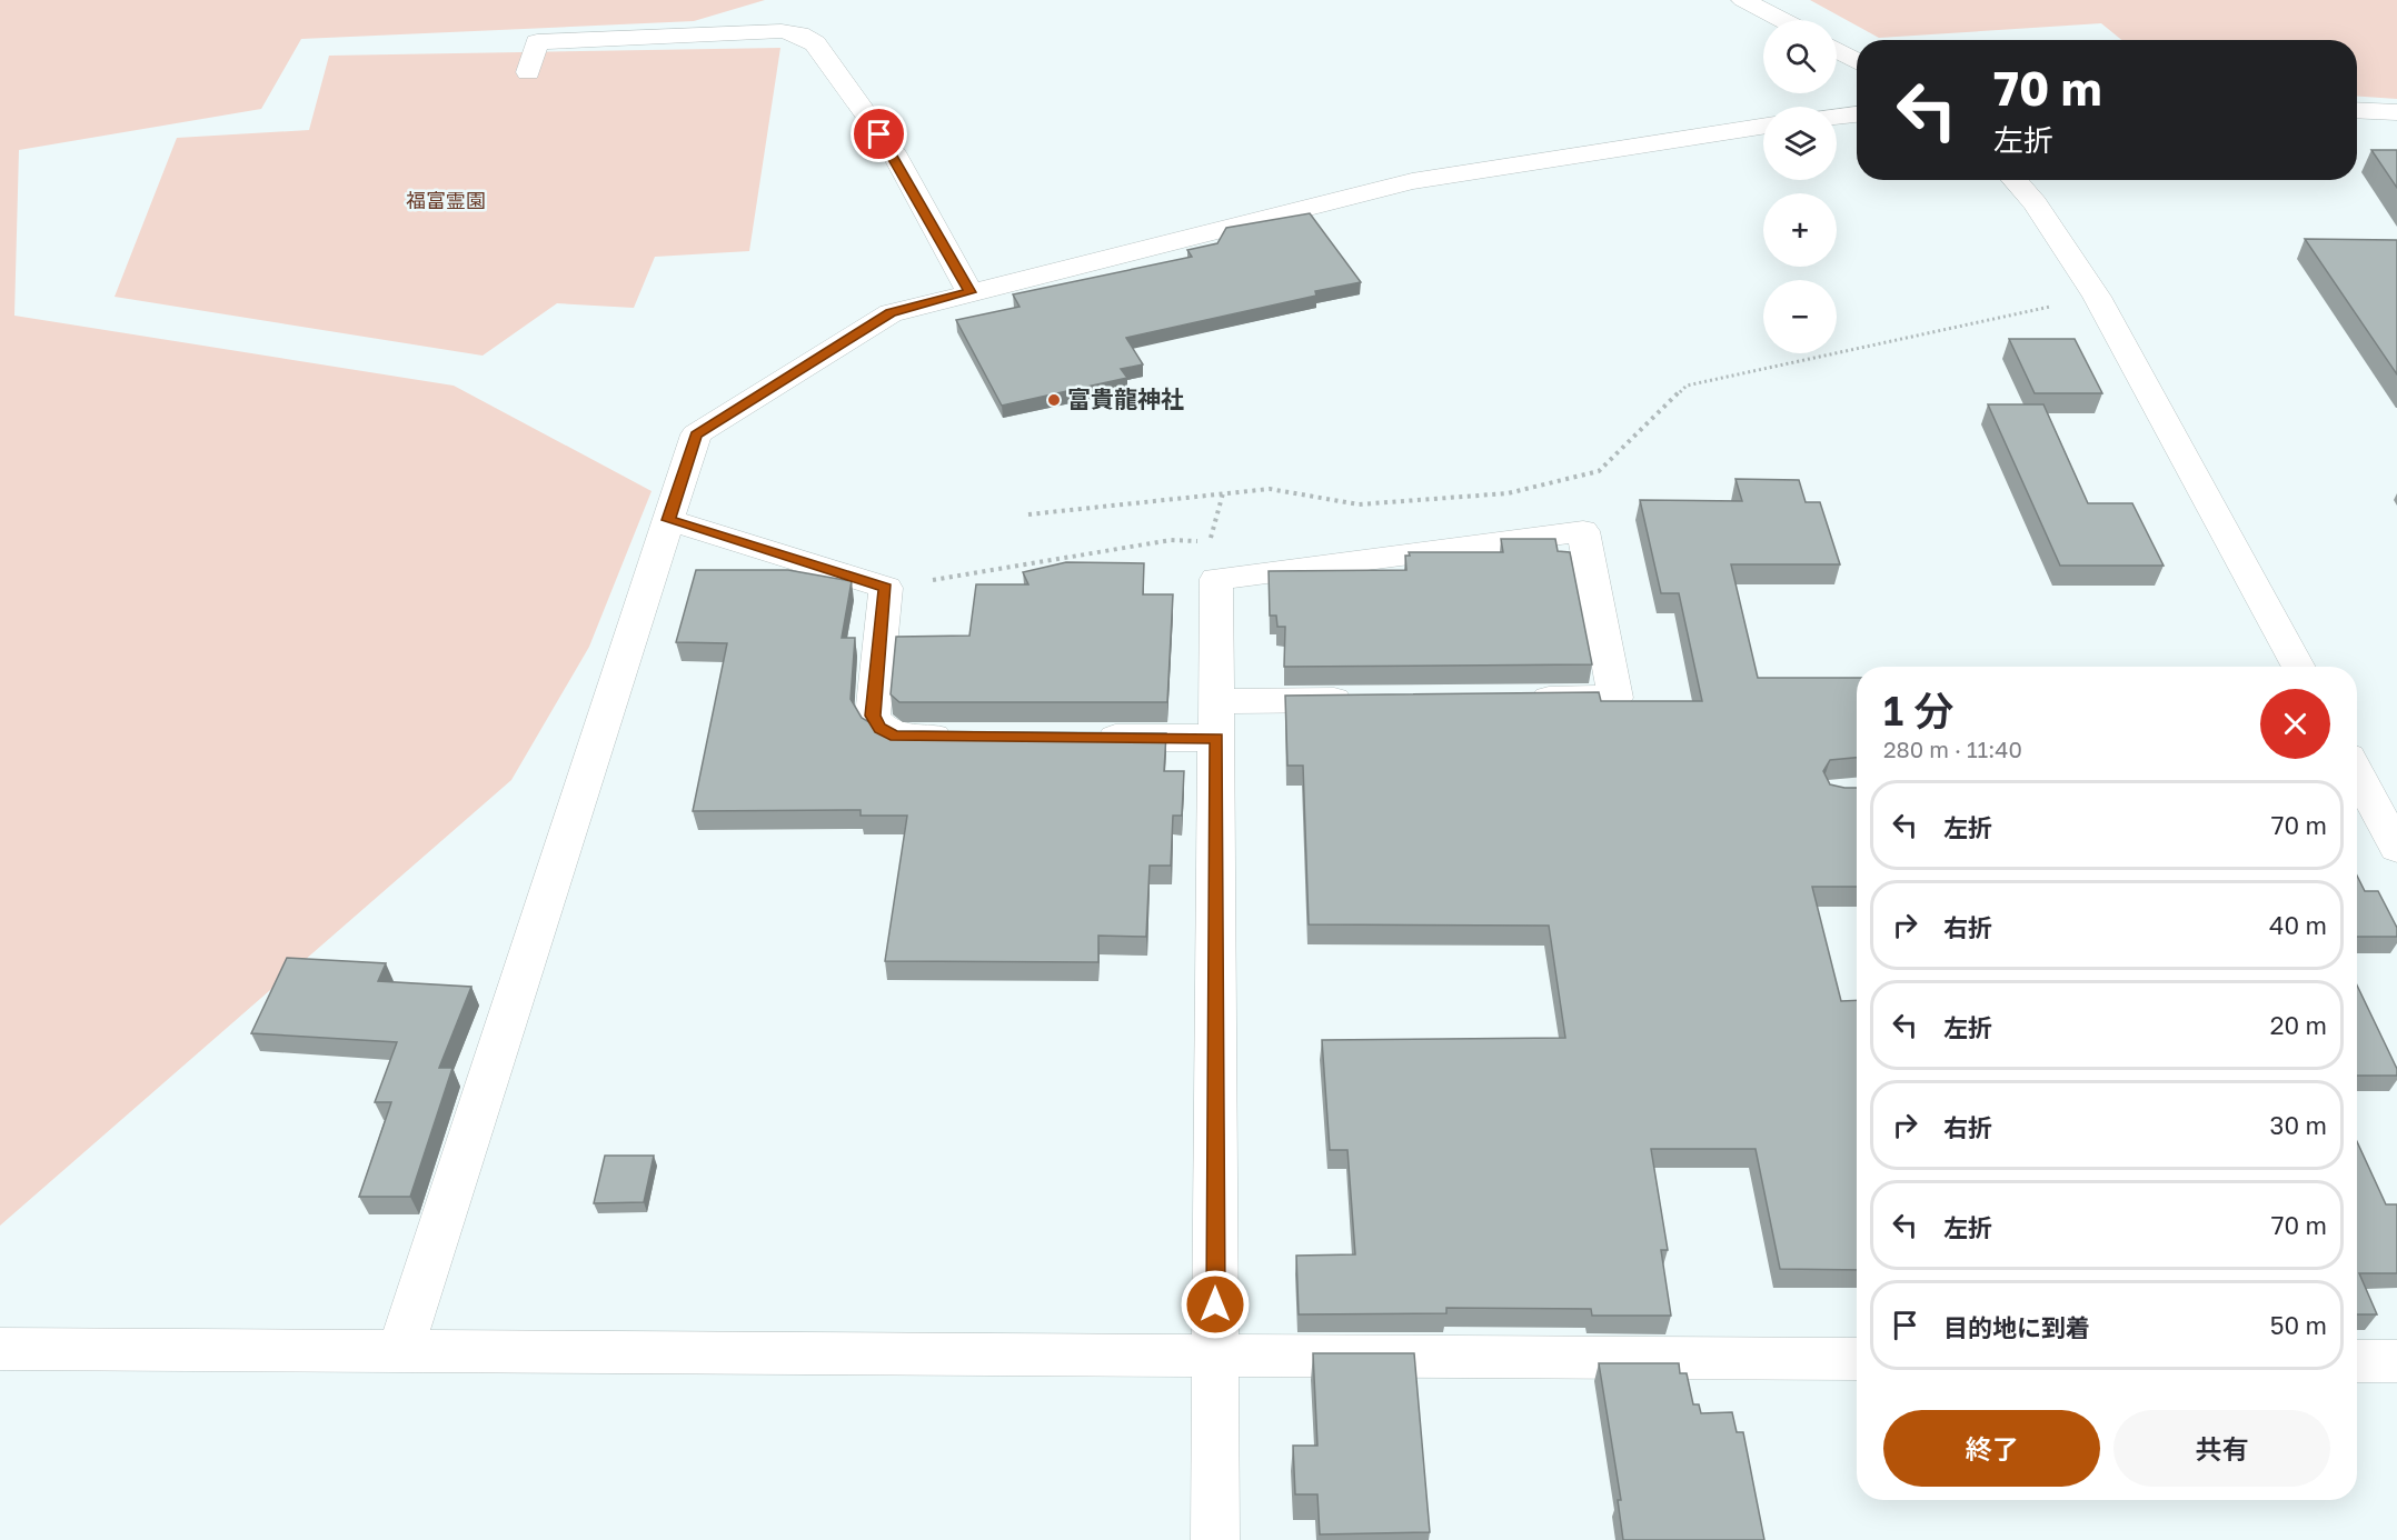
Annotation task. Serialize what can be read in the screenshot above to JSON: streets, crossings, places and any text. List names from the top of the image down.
{
  "parks": ["福富霊園"],
  "places": ["富貴龍神社"],
  "page": {
    "map_buttons": ["+", "−"],
    "turn": ["70 m", "左折"],
    "heading": ["1 分", "280 m · 11:40"],
    "list": [
      {
        "name": "左折",
        "value": "70 m"
      },
      {
        "name": "右折",
        "value": "40 m"
      },
      {
        "name": "左折",
        "value": "20 m"
      },
      {
        "name": "右折",
        "value": "30 m"
      },
      {
        "name": "左折",
        "value": "70 m"
      },
      {
        "name": "目的地に到着",
        "value": "50 m"
      }
    ],
    "buttons": ["終了", "共有"]
  }
}
